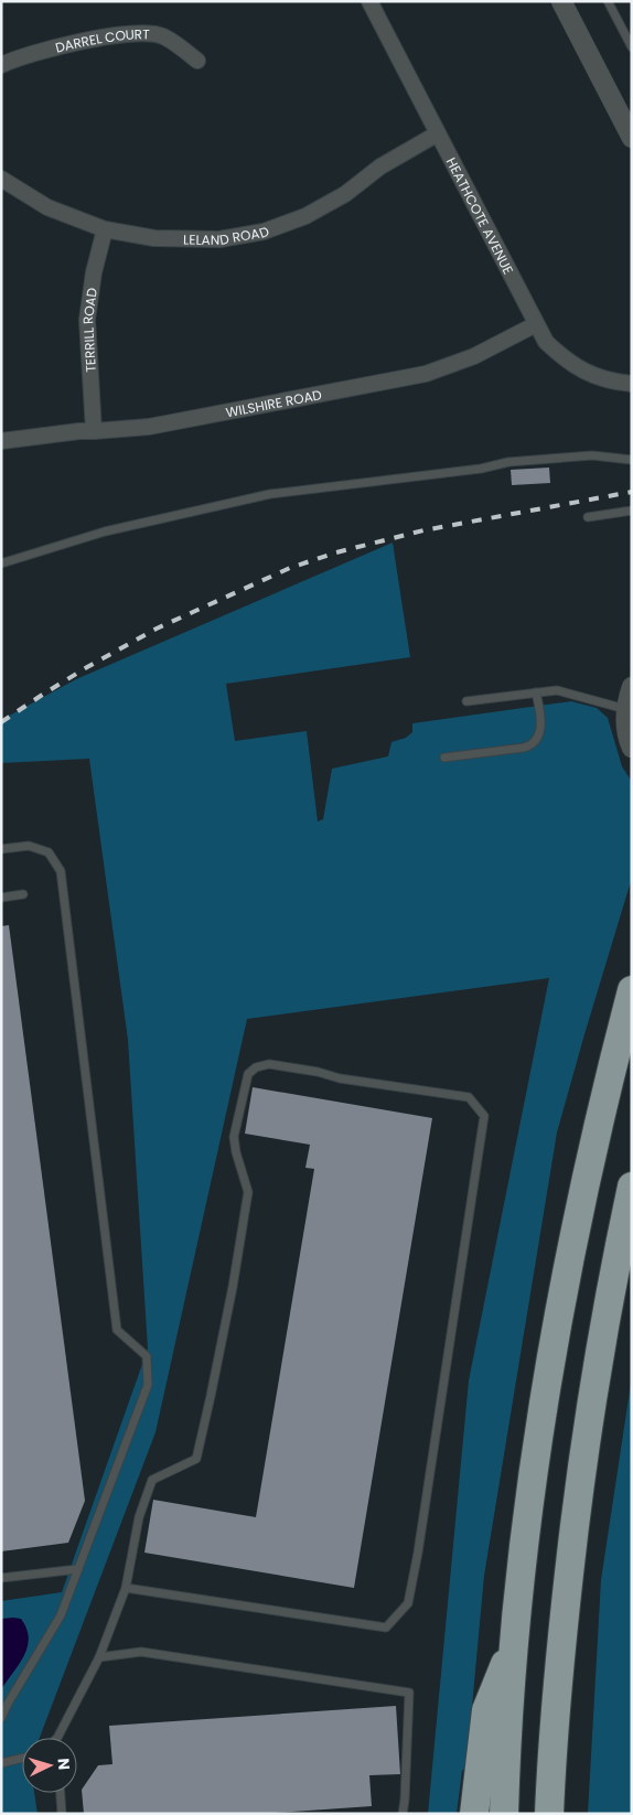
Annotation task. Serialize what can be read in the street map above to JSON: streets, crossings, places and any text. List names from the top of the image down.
{
  "streets": {
    "street": [
      "DARREL COURT",
      "HEATHCOTE AVENUE",
      "LELAND ROAD",
      "TERRILL ROAD",
      "WILSHIRE ROAD"
    ]
  },
  "crossings": [
    ["HEATHCOTE AVENUE", "LELAND ROAD"],
    ["HEATHCOTE AVENUE", "WILSHIRE ROAD"],
    ["LELAND ROAD", "TERRILL ROAD"],
    ["TERRILL ROAD", "WILSHIRE ROAD"]
  ],
  "north": "right"
}
